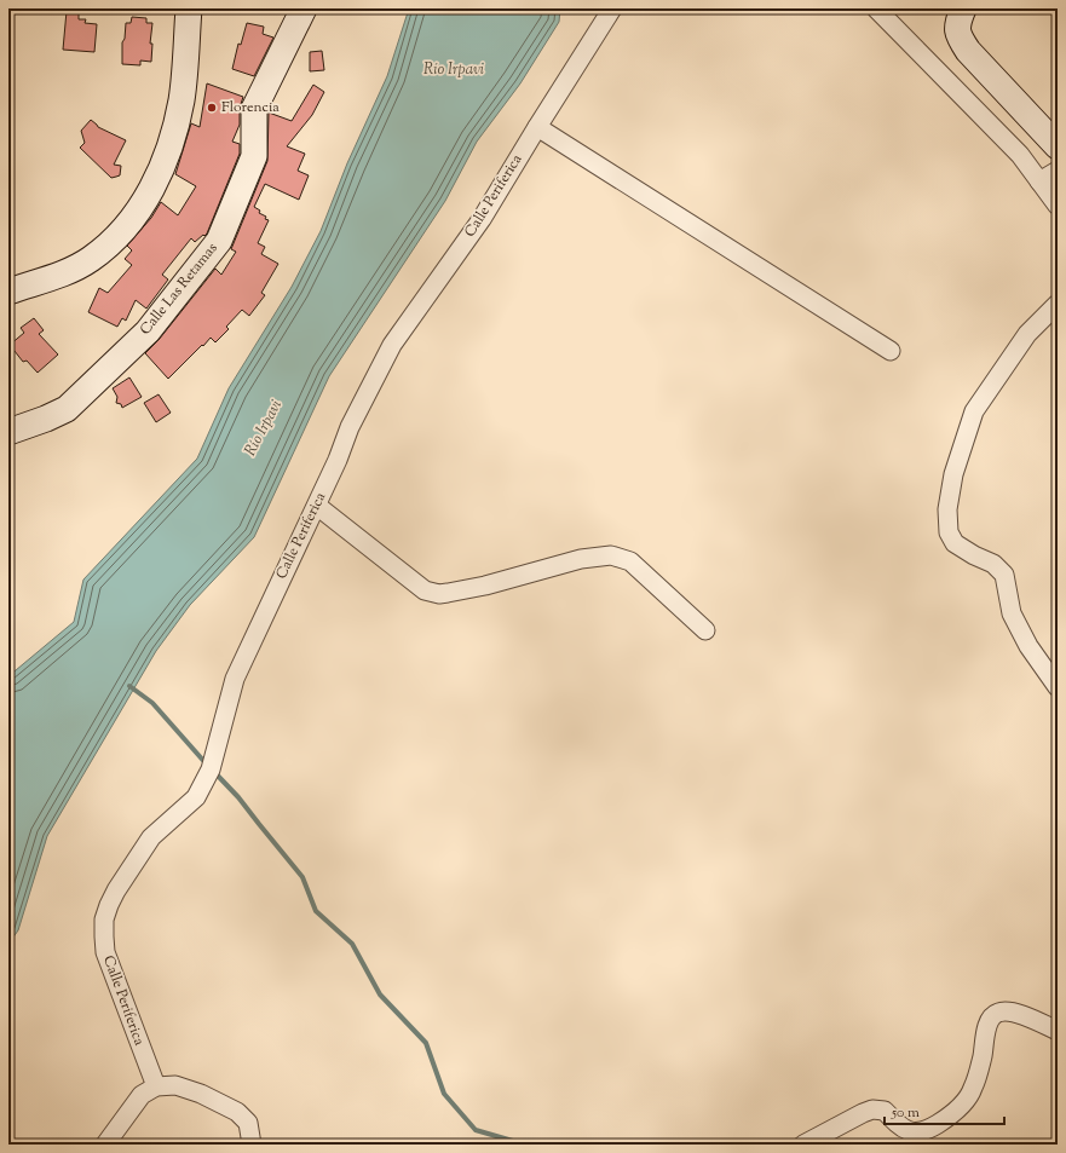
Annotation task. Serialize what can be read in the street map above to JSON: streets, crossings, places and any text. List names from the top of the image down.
{
  "streets": {
    "street": ["Calle Periferica", "Calle Las Retamas"]
  },
  "water": ["Río Irpavi"],
  "places": ["Florencia"],
  "scale_bar": "50 m"
}
